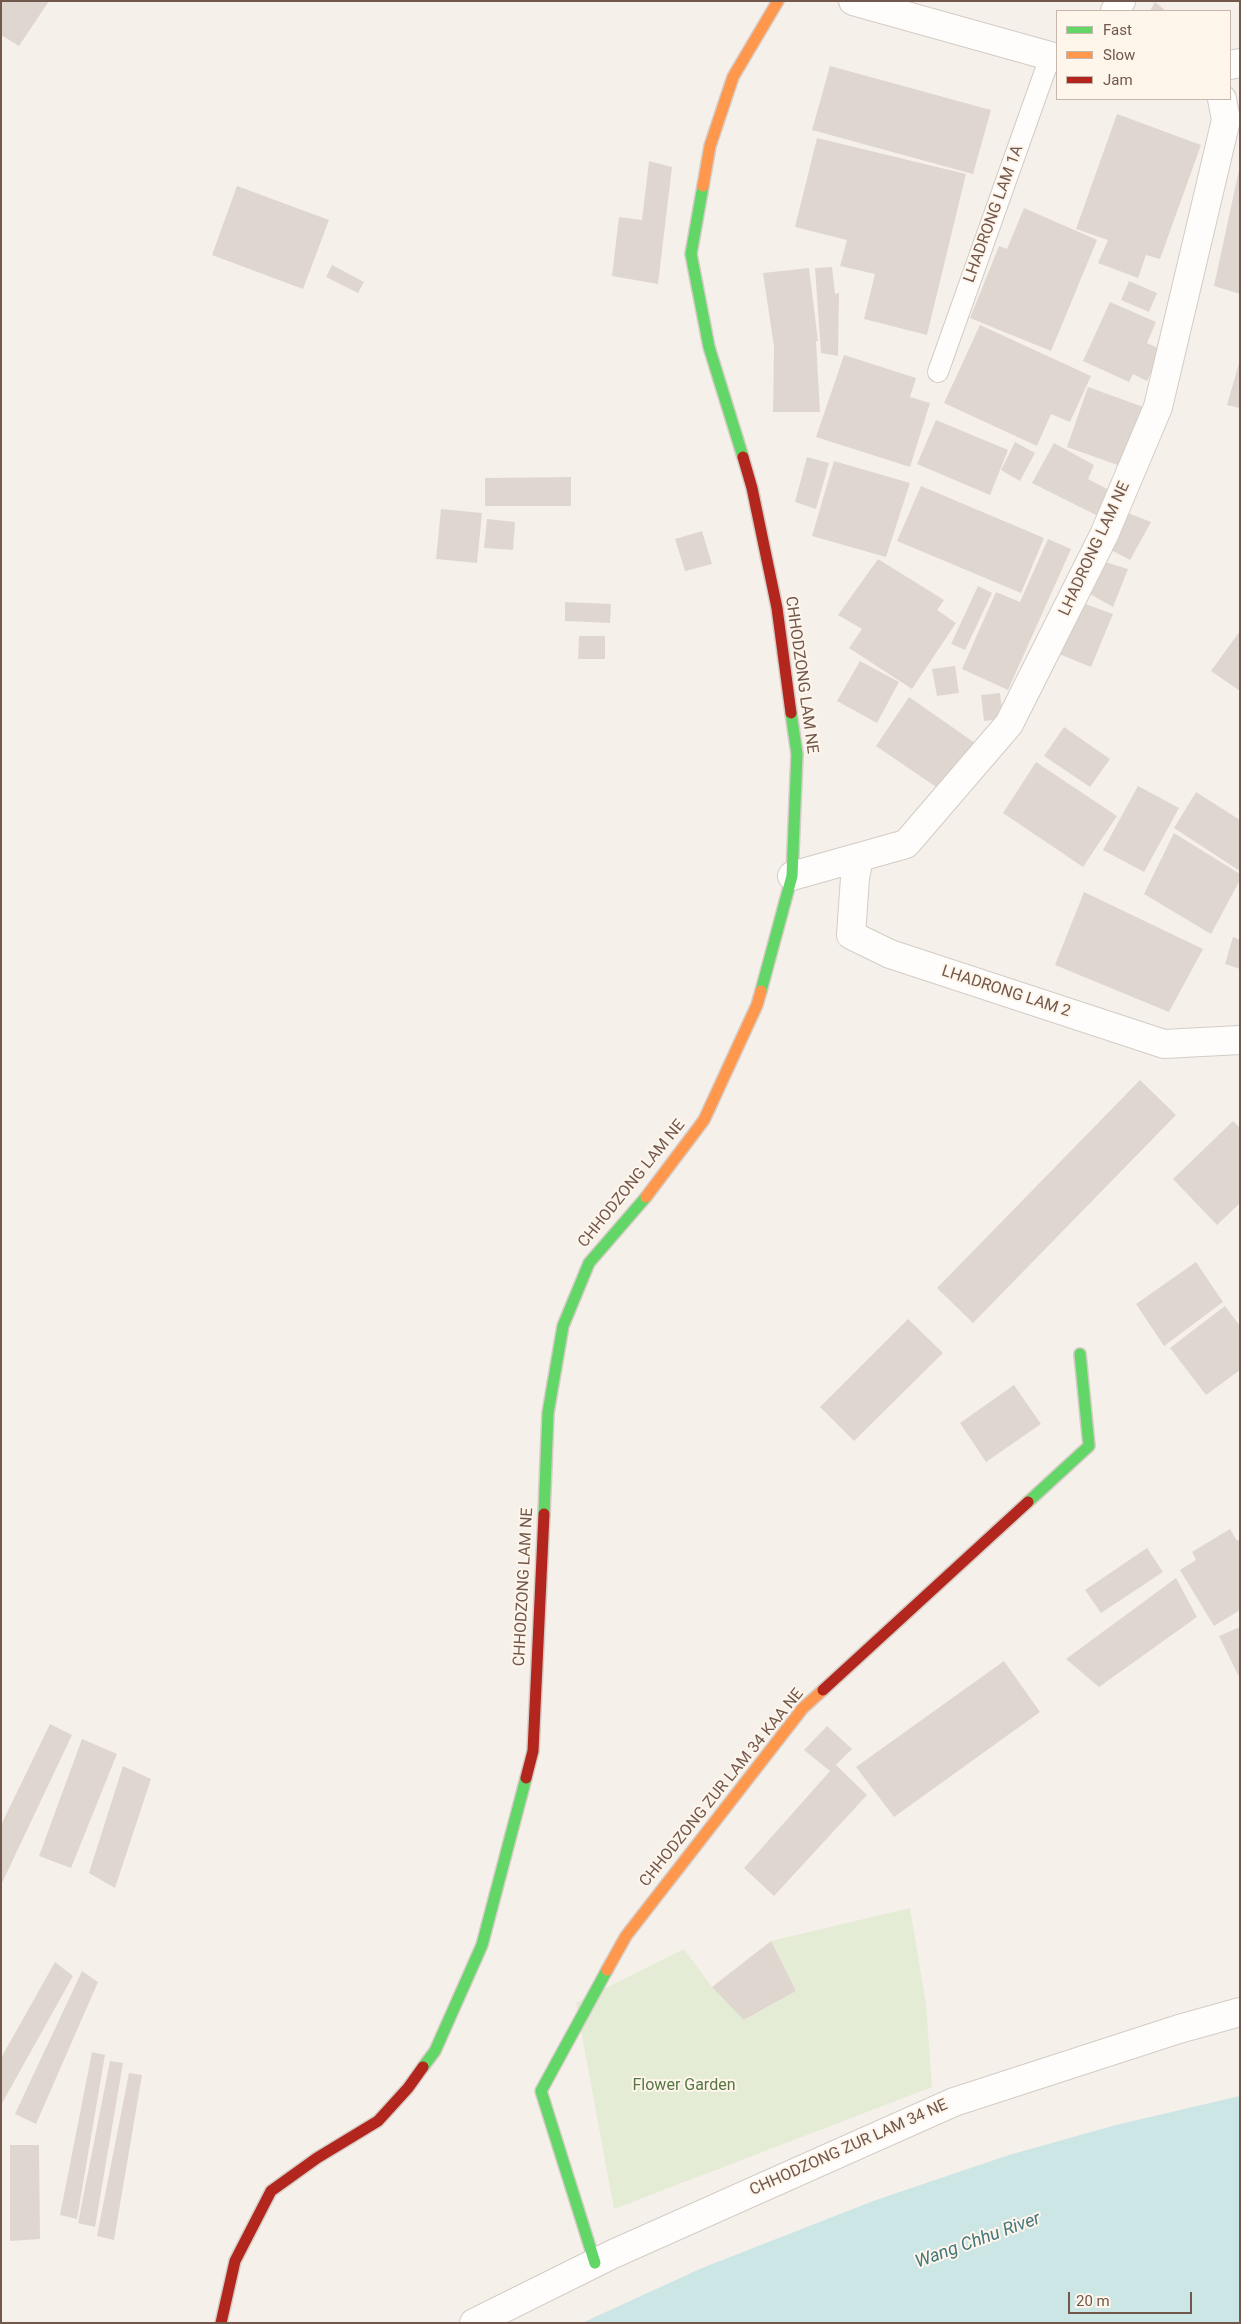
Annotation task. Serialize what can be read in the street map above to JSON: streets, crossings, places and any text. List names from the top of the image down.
{
  "streets": {
    "street": [
      "LHADRONG LAM NE",
      "CHHODZONG LAM NE",
      "LHADRONG LAM 2",
      "CHHODZONG ZUR LAM 34 KAA NE",
      "CHHODZONG ZUR LAM 34 NE"
    ],
    "lane": ["LHADRONG LAM 1A"]
  },
  "crossings": [
    ["LHADRONG LAM NE", "CHHODZONG LAM NE"],
    ["LHADRONG LAM NE", "LHADRONG LAM 2"],
    ["CHHODZONG ZUR LAM 34 KAA NE", "CHHODZONG ZUR LAM 34 NE"]
  ],
  "water": ["Wang Chhu River"],
  "parks": ["Flower Garden"],
  "legend": ["Fast", "Slow", "Jam"],
  "scale_bar": "20 m"
}
